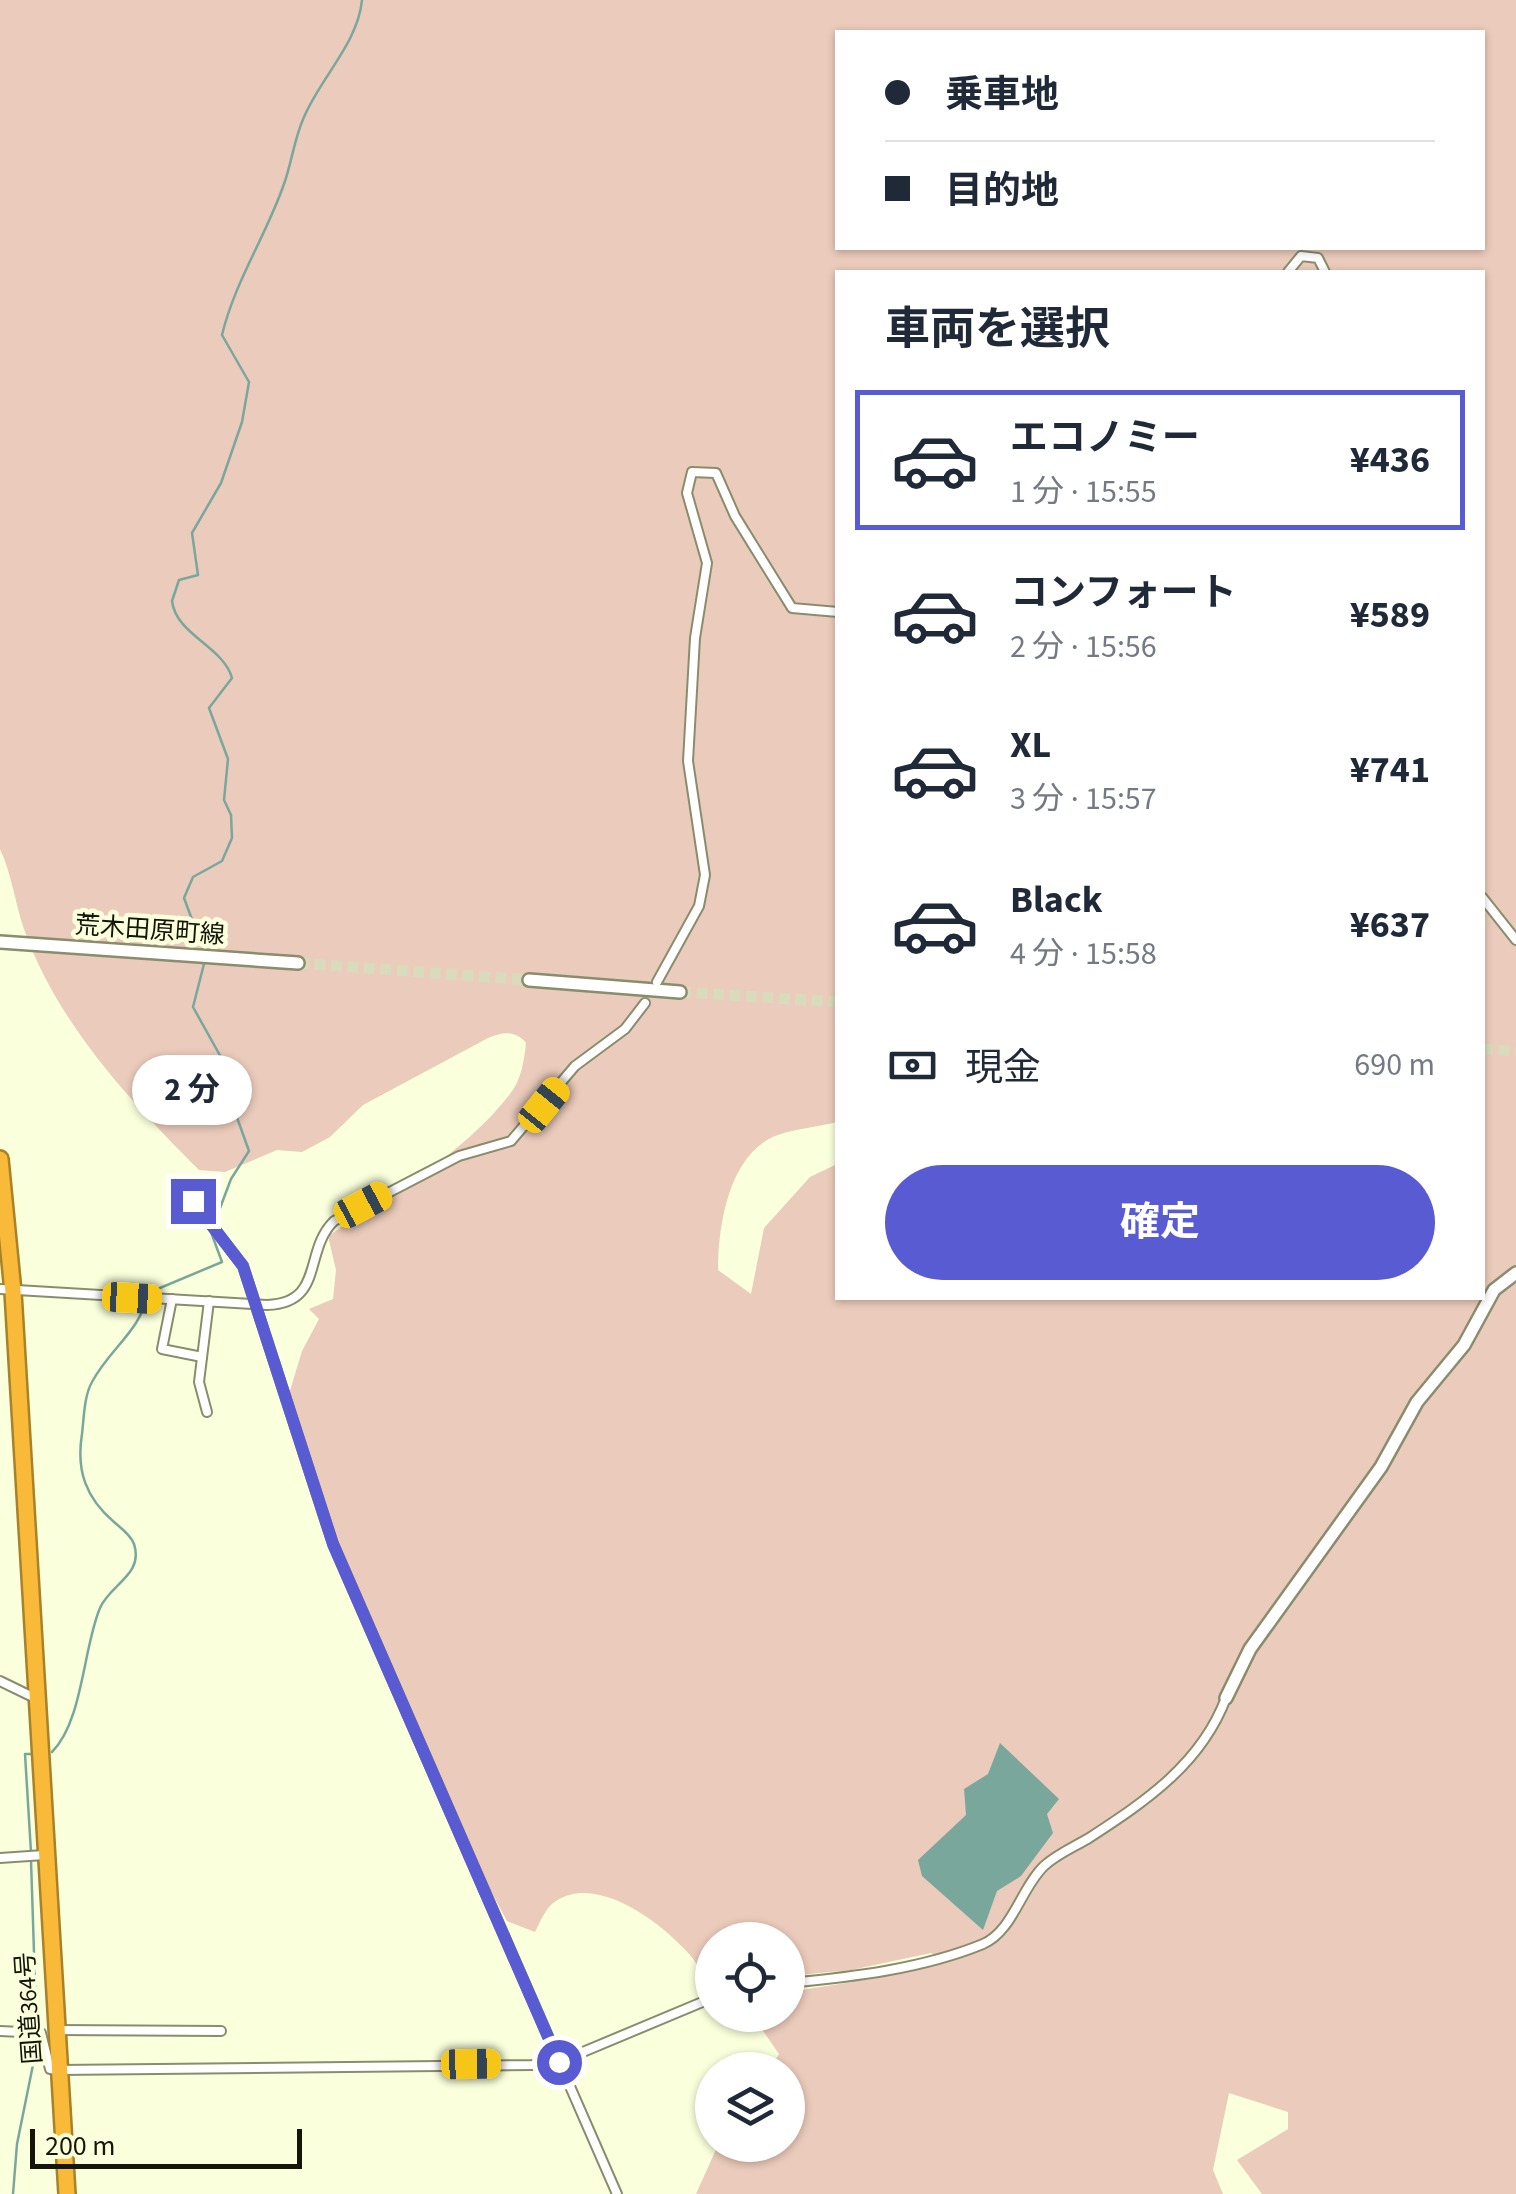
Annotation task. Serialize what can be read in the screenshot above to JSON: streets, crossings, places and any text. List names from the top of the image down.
{
  "streets": {
    "highway": ["国道364号"],
    "street": ["荒木田原町線"]
  },
  "scale_bar": "200 m",
  "page": {
    "banner": ["乗車地", "目的地"],
    "heading": "車両を選択",
    "list": [
      {
        "name": "エコノミー",
        "note": "1 分 · 15:55",
        "value": "¥436"
      },
      {
        "name": "コンフォート",
        "note": "2 分 · 15:56",
        "value": "¥589"
      },
      {
        "name": "XL",
        "note": "3 分 · 15:57",
        "value": "¥741"
      },
      {
        "name": "Black",
        "note": "4 分 · 15:58",
        "value": "¥637"
      }
    ],
    "pay": ["現金", "690 m"],
    "bubble": "2 分",
    "buttons": "確定",
    "scale": "200 m"
  }
}
